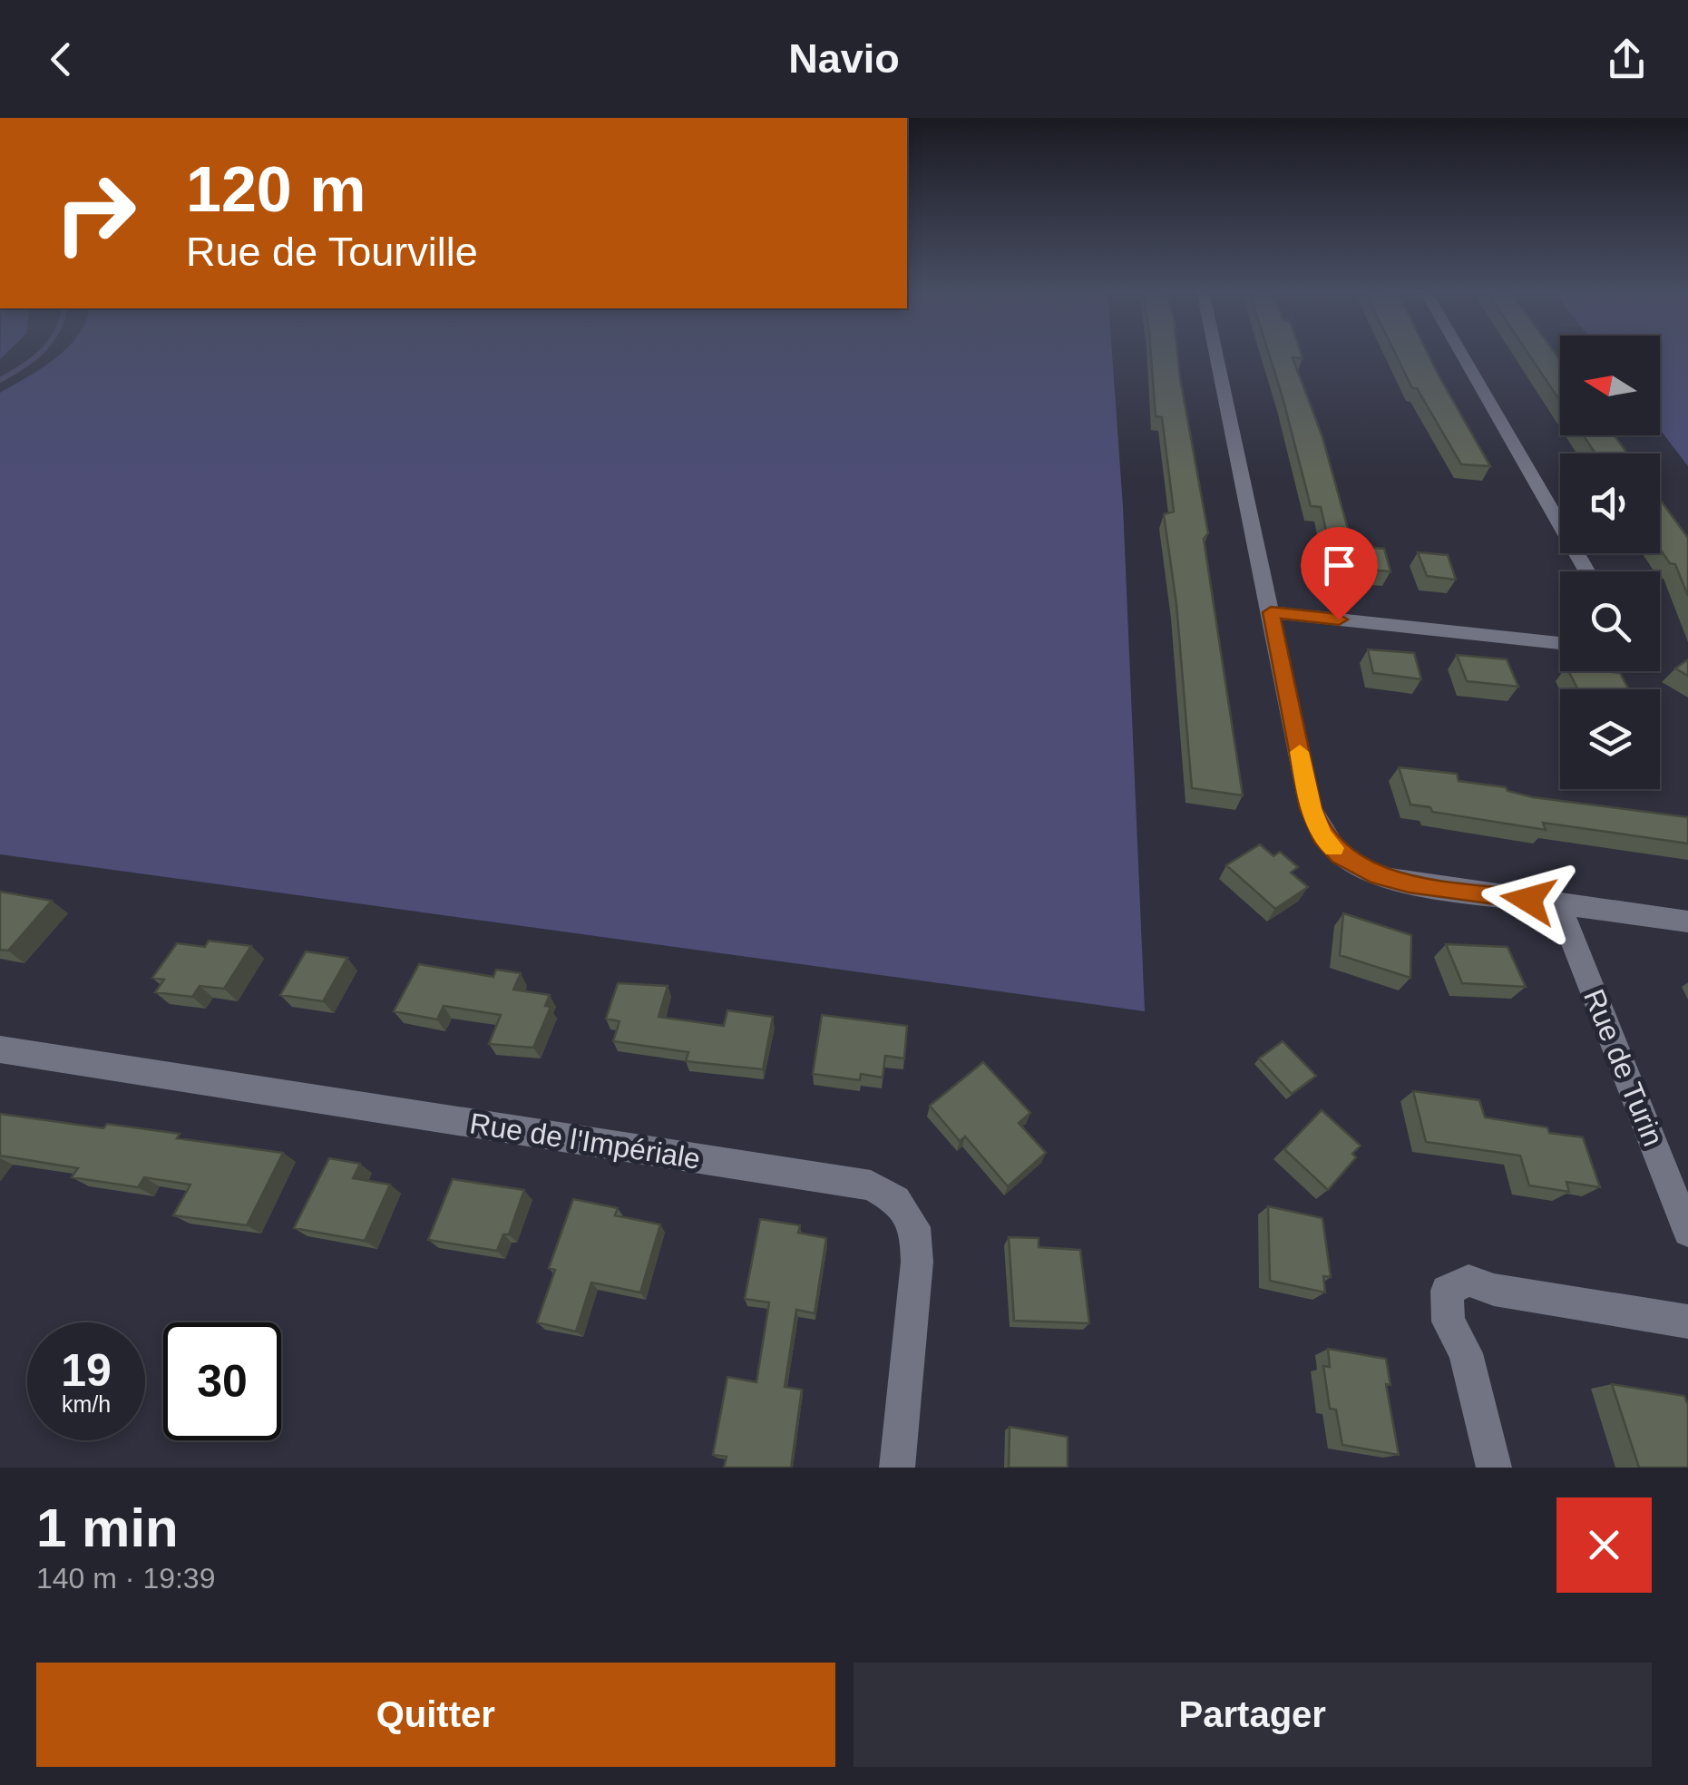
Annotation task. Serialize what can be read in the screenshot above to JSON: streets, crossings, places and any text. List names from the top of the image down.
{
  "streets": {
    "street": ["Rue de Turin", "Rue de l'Impériale"]
  },
  "north": "left",
  "page": {
    "header": "Navio",
    "turn": ["120 m", "Rue de Tourville"],
    "speed": "19 km/h",
    "limit": "30",
    "heading": ["1 min", "140 m · 19:39"],
    "buttons": ["Quitter", "Partager"]
  }
}
